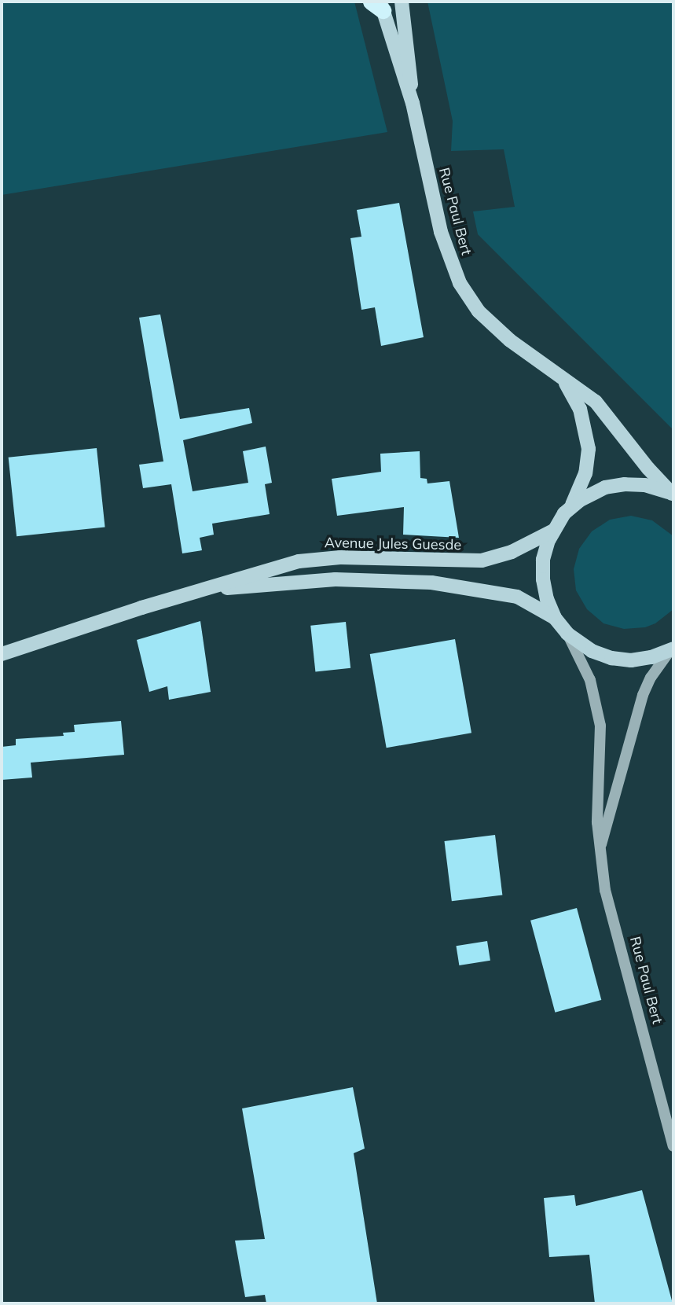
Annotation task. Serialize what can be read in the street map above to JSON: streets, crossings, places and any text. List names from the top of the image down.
{
  "streets": {
    "main road": ["Rue Paul Bert", "Avenue Jules Guesde"]
  }
}
